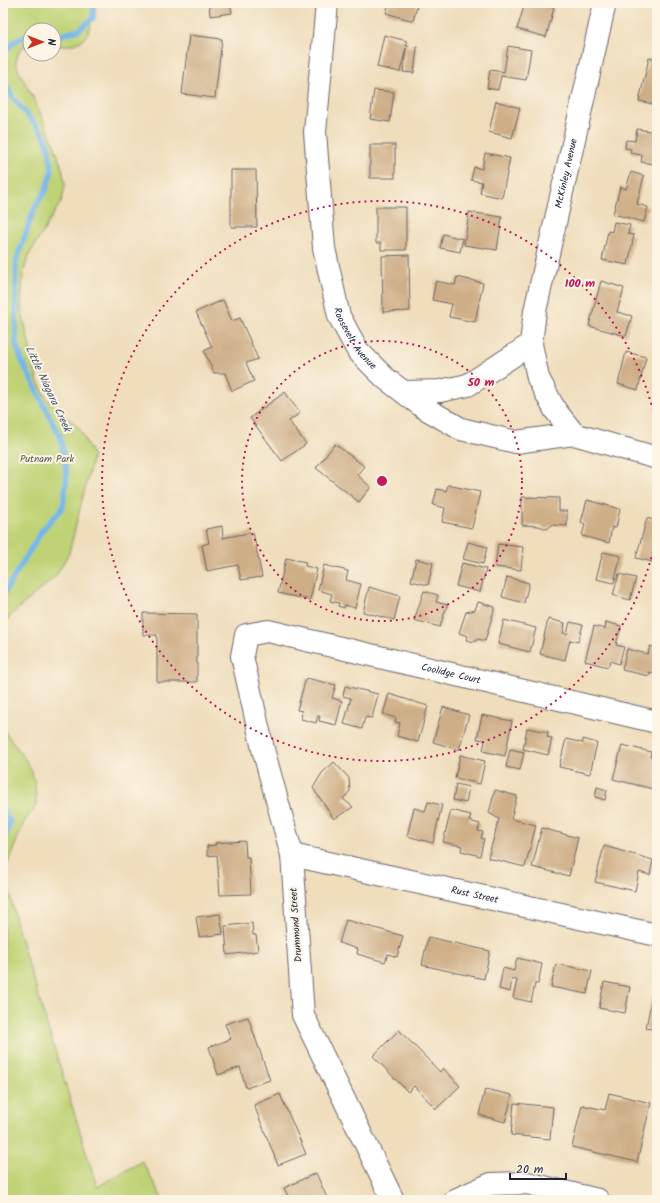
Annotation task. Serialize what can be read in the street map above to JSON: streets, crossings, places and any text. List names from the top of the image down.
{
  "streets": {
    "street": [
      "McKinley Avenue",
      "Roosevelt Avenue",
      "Coolidge Court",
      "Rust Street",
      "Drummond Street"
    ]
  },
  "crossings": [
    ["McKinley Avenue", "Roosevelt Avenue"],
    ["Coolidge Court", "Drummond Street"],
    ["Rust Street", "Drummond Street"]
  ],
  "water": ["Little Niagara Creek"],
  "parks": ["Putnam Park"],
  "scale_bar": "20 m",
  "north": "right",
  "rings": ["100 m", "50 m"]
}
